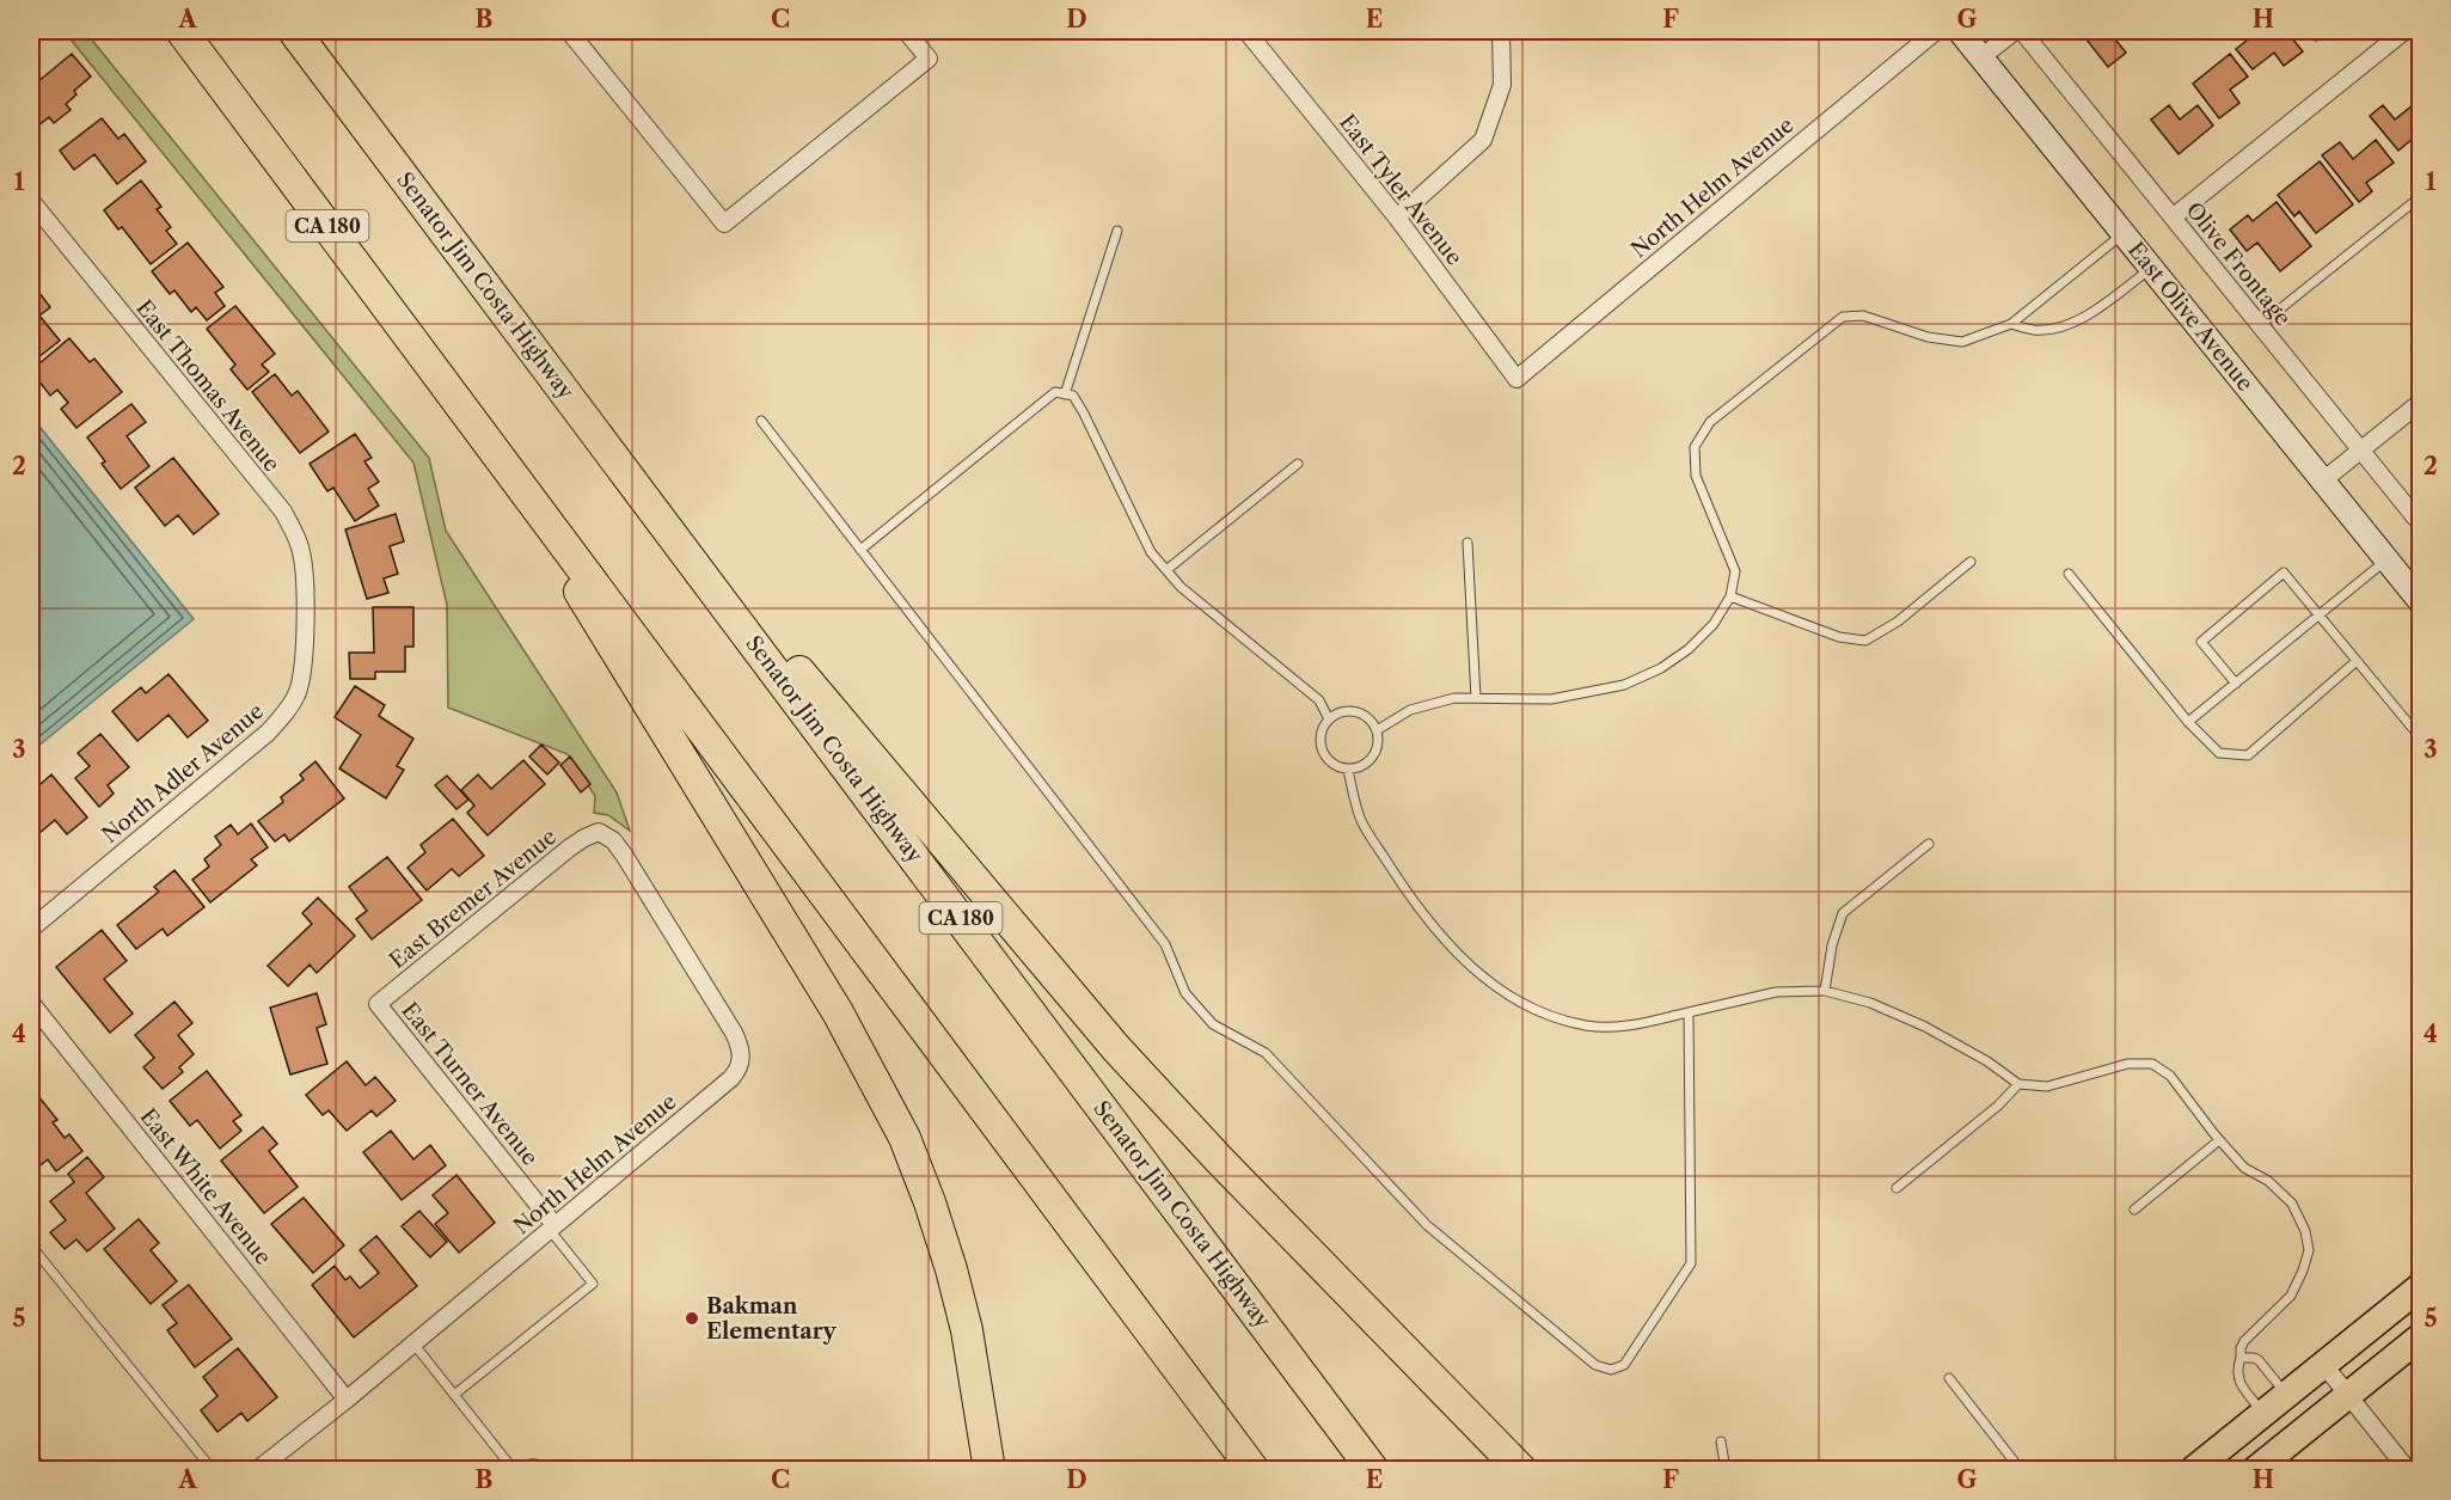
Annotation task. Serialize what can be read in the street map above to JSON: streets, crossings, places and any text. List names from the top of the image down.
{
  "streets": {
    "highway": ["CA 180", "Senator Jim Costa Highway"],
    "main road": ["East Olive Avenue"],
    "street": [
      "North Helm Avenue",
      "East Tyler Avenue",
      "Olive Frontage",
      "East Thomas Avenue",
      "North Adler Avenue",
      "East Bremer Avenue",
      "East Turner Avenue",
      "East White Avenue"
    ]
  },
  "crossings": [
    ["North Helm Avenue", "East Tyler Avenue"],
    ["North Helm Avenue", "East Bremer Avenue"],
    ["North Helm Avenue", "East Turner Avenue"],
    ["North Helm Avenue", "East White Avenue"],
    ["East Thomas Avenue", "North Adler Avenue"],
    ["East Bremer Avenue", "East Turner Avenue"]
  ],
  "places": ["Bakman Elementary"],
  "grid": {
    "columns": [
      "A",
      "B",
      "C",
      "D",
      "E",
      "F",
      "G",
      "H"
    ],
    "rows": [
      "1",
      "2",
      "3",
      "4",
      "5"
    ]
  }
}
